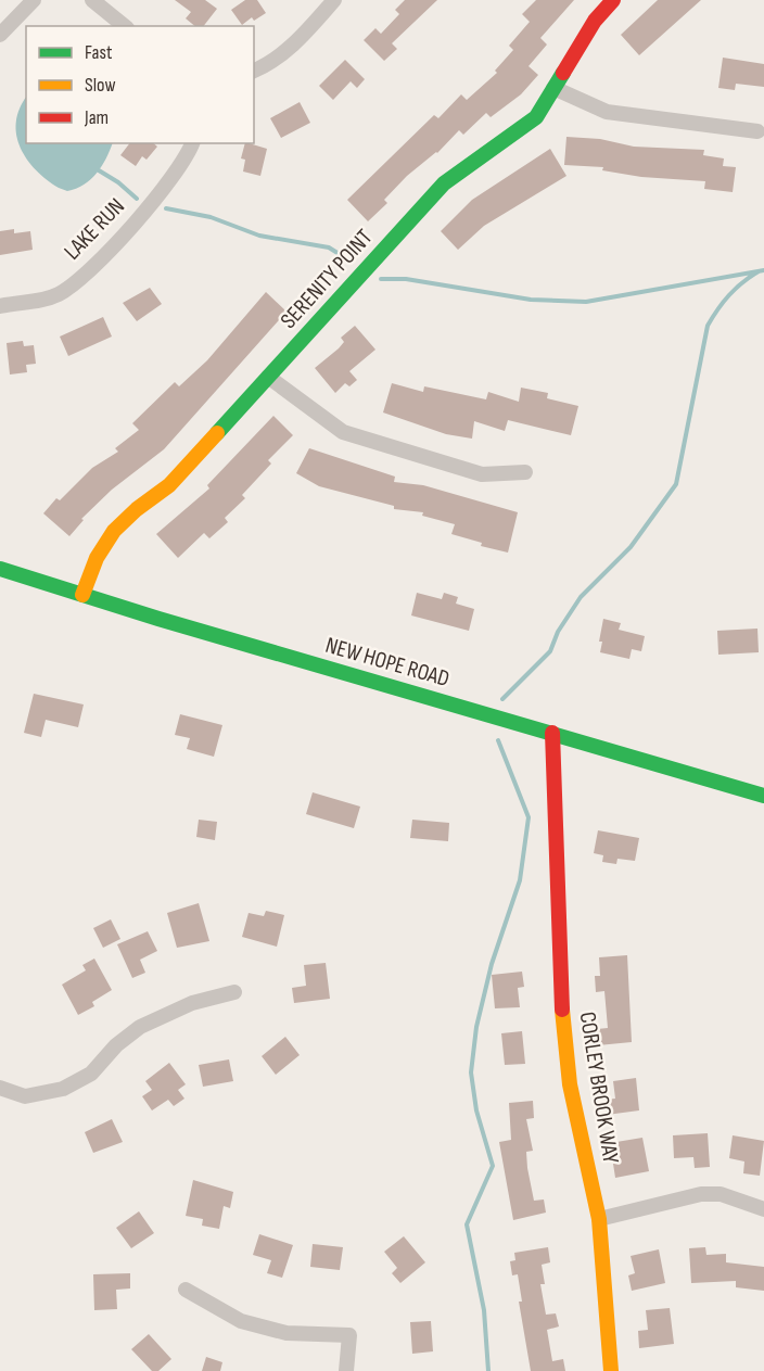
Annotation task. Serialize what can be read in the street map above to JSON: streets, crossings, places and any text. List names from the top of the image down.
{
  "streets": {
    "street": [
      "LAKE RUN",
      "SERENITY POINT",
      "NEW HOPE ROAD",
      "CORLEY BROOK WAY"
    ]
  },
  "crossings": [
    ["SERENITY POINT", "NEW HOPE ROAD"],
    ["NEW HOPE ROAD", "CORLEY BROOK WAY"]
  ],
  "legend": ["Fast", "Slow", "Jam"]
}
